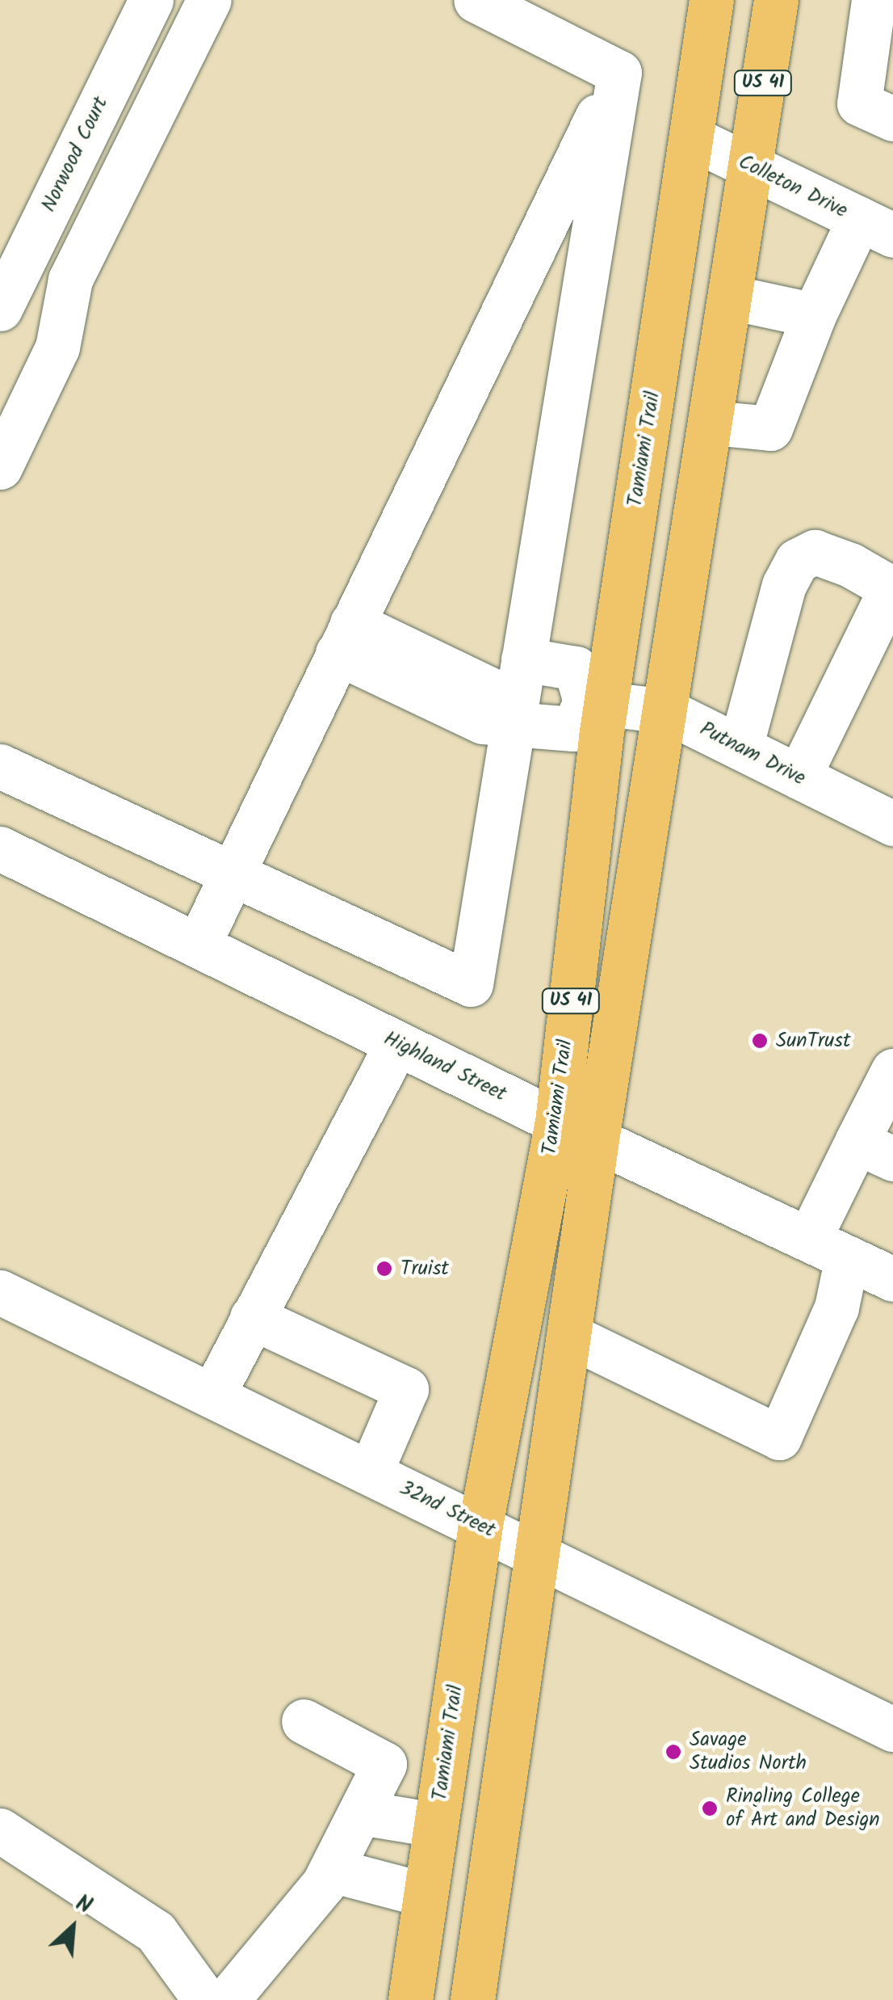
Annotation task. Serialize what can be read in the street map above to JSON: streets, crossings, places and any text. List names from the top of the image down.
{
  "streets": {
    "main road": ["US 41", "Tamiami Trail"],
    "street": [
      "Norwood Court",
      "Colleton Drive",
      "Putnam Drive",
      "Highland Street",
      "32nd Street"
    ]
  },
  "crossings": [
    ["US 41", "Colleton Drive"],
    ["US 41", "Putnam Drive"],
    ["US 41", "Highland Street"],
    ["US 41", "32nd Street"],
    ["Colleton Drive", "Tamiami Trail"],
    ["Tamiami Trail", "Putnam Drive"],
    ["Tamiami Trail", "Highland Street"],
    ["Tamiami Trail", "32nd Street"]
  ],
  "places": [
    "SunTrust",
    "Truist",
    "Savage Studios North",
    "Ringling College of Art and Design"
  ],
  "north": "top right"
}
